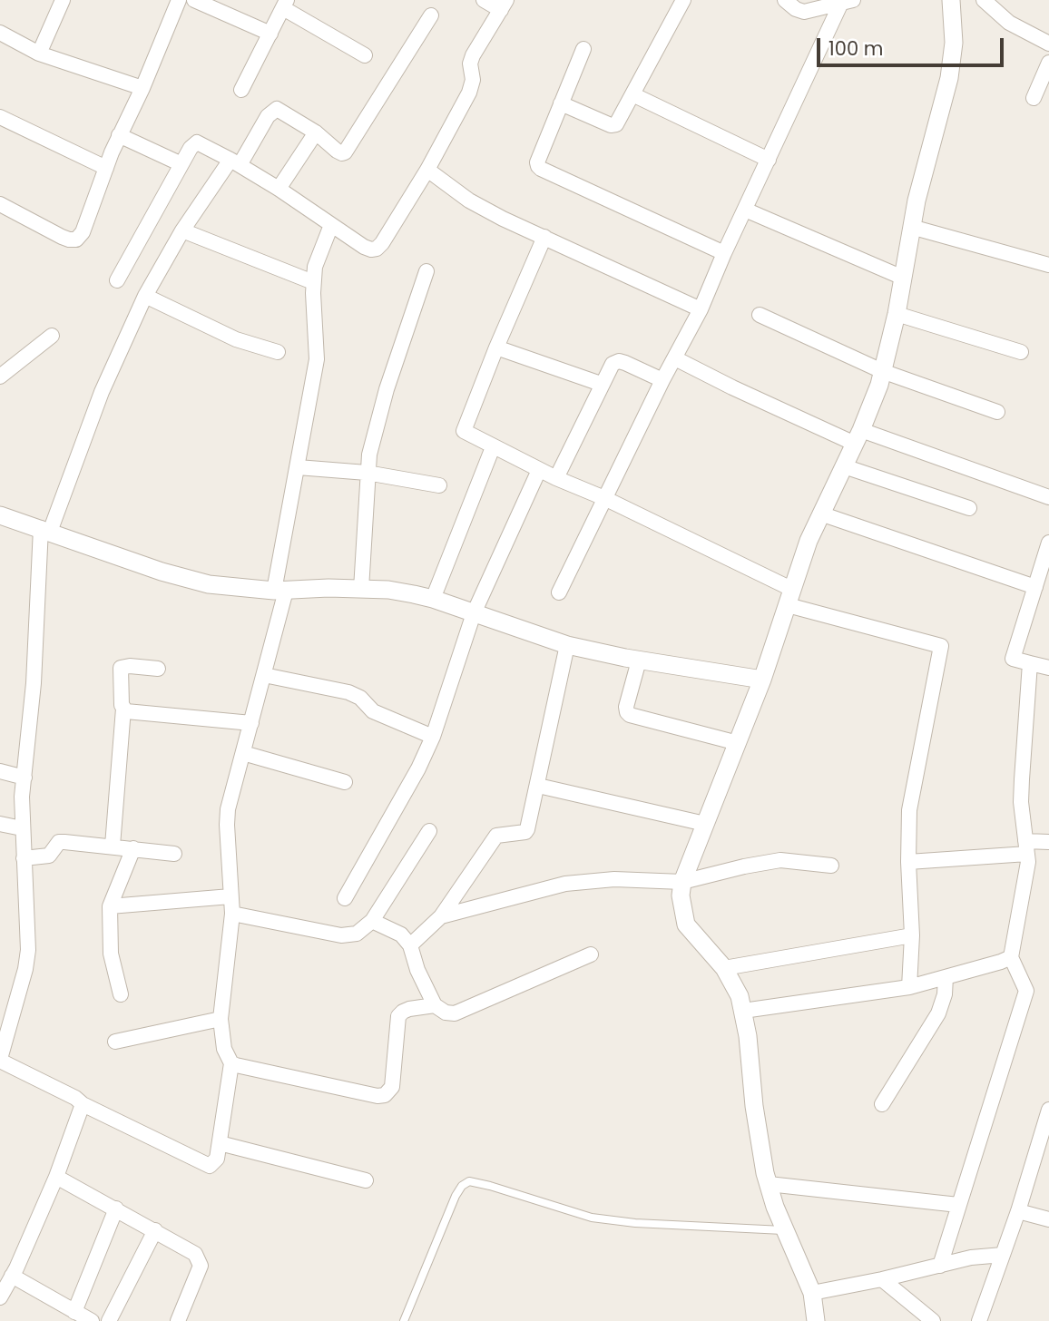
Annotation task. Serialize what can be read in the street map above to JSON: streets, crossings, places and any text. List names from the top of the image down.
{
  "scale_bar": "100 m"
}
